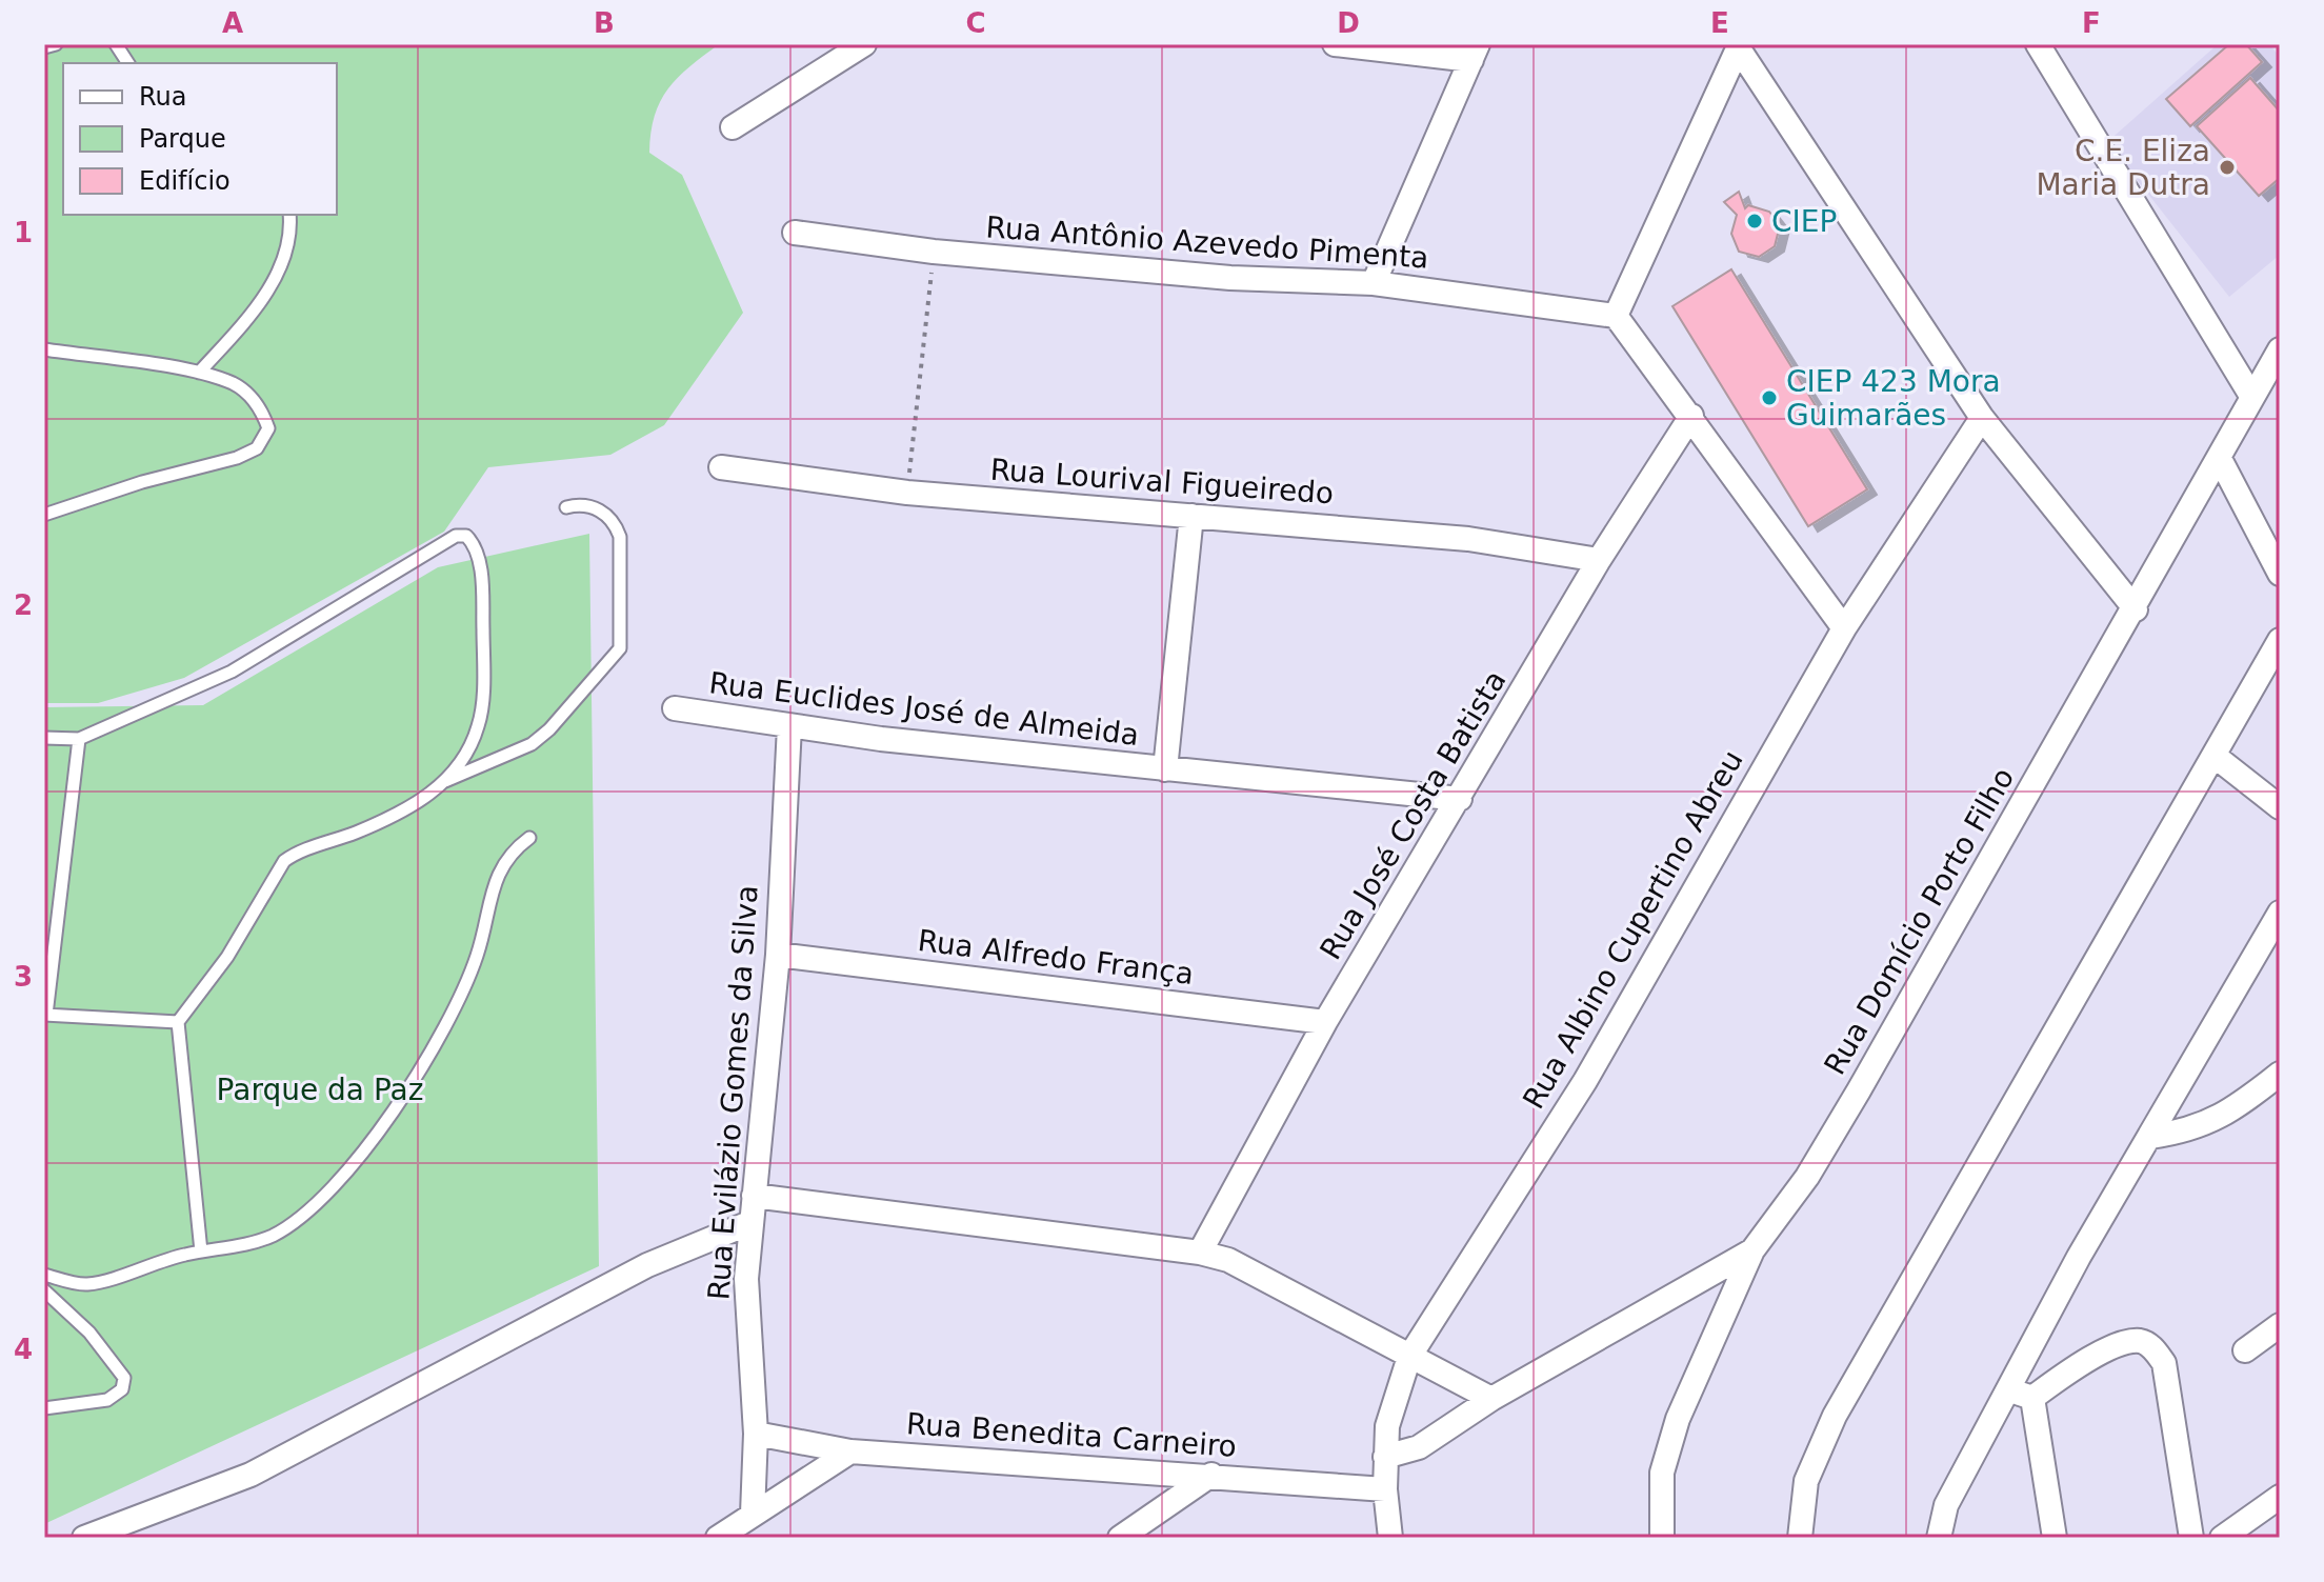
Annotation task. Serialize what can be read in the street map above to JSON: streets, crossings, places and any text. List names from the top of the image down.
{
  "streets": {
    "street": [
      "Rua Antônio Azevedo Pimenta",
      "Rua Lourival Figueiredo",
      "Rua Euclides José de Almeida",
      "Rua José Costa Batista",
      "Rua Domício Porto Filho",
      "Rua Albino Cupertino Abreu",
      "Rua Alfredo França",
      "Rua Evilázio Gomes da Silva",
      "Rua Benedita Carneiro"
    ]
  },
  "crossings": [
    ["Rua Lourival Figueiredo", "Rua Euclides José de Almeida"],
    ["Rua Lourival Figueiredo", "Rua José Costa Batista"],
    ["Rua Euclides José de Almeida", "Rua José Costa Batista"],
    ["Rua Euclides José de Almeida", "Rua Evilázio Gomes da Silva"],
    ["Rua José Costa Batista", "Rua Alfredo França"],
    ["Rua Albino Cupertino Abreu", "Rua Benedita Carneiro"],
    ["Rua Alfredo França", "Rua Evilázio Gomes da Silva"],
    ["Rua Evilázio Gomes da Silva", "Rua Benedita Carneiro"]
  ],
  "parks": ["Parque da Paz"],
  "places": ["C.E. Eliza Maria Dutra", "CIEP", "CIEP 423 Mora Guimarães"],
  "legend": ["Rua", "Parque", "Edifício"],
  "grid": {
    "columns": [
      "A",
      "B",
      "C",
      "D",
      "E",
      "F"
    ],
    "rows": [
      "1",
      "2",
      "3",
      "4"
    ]
  }
}
